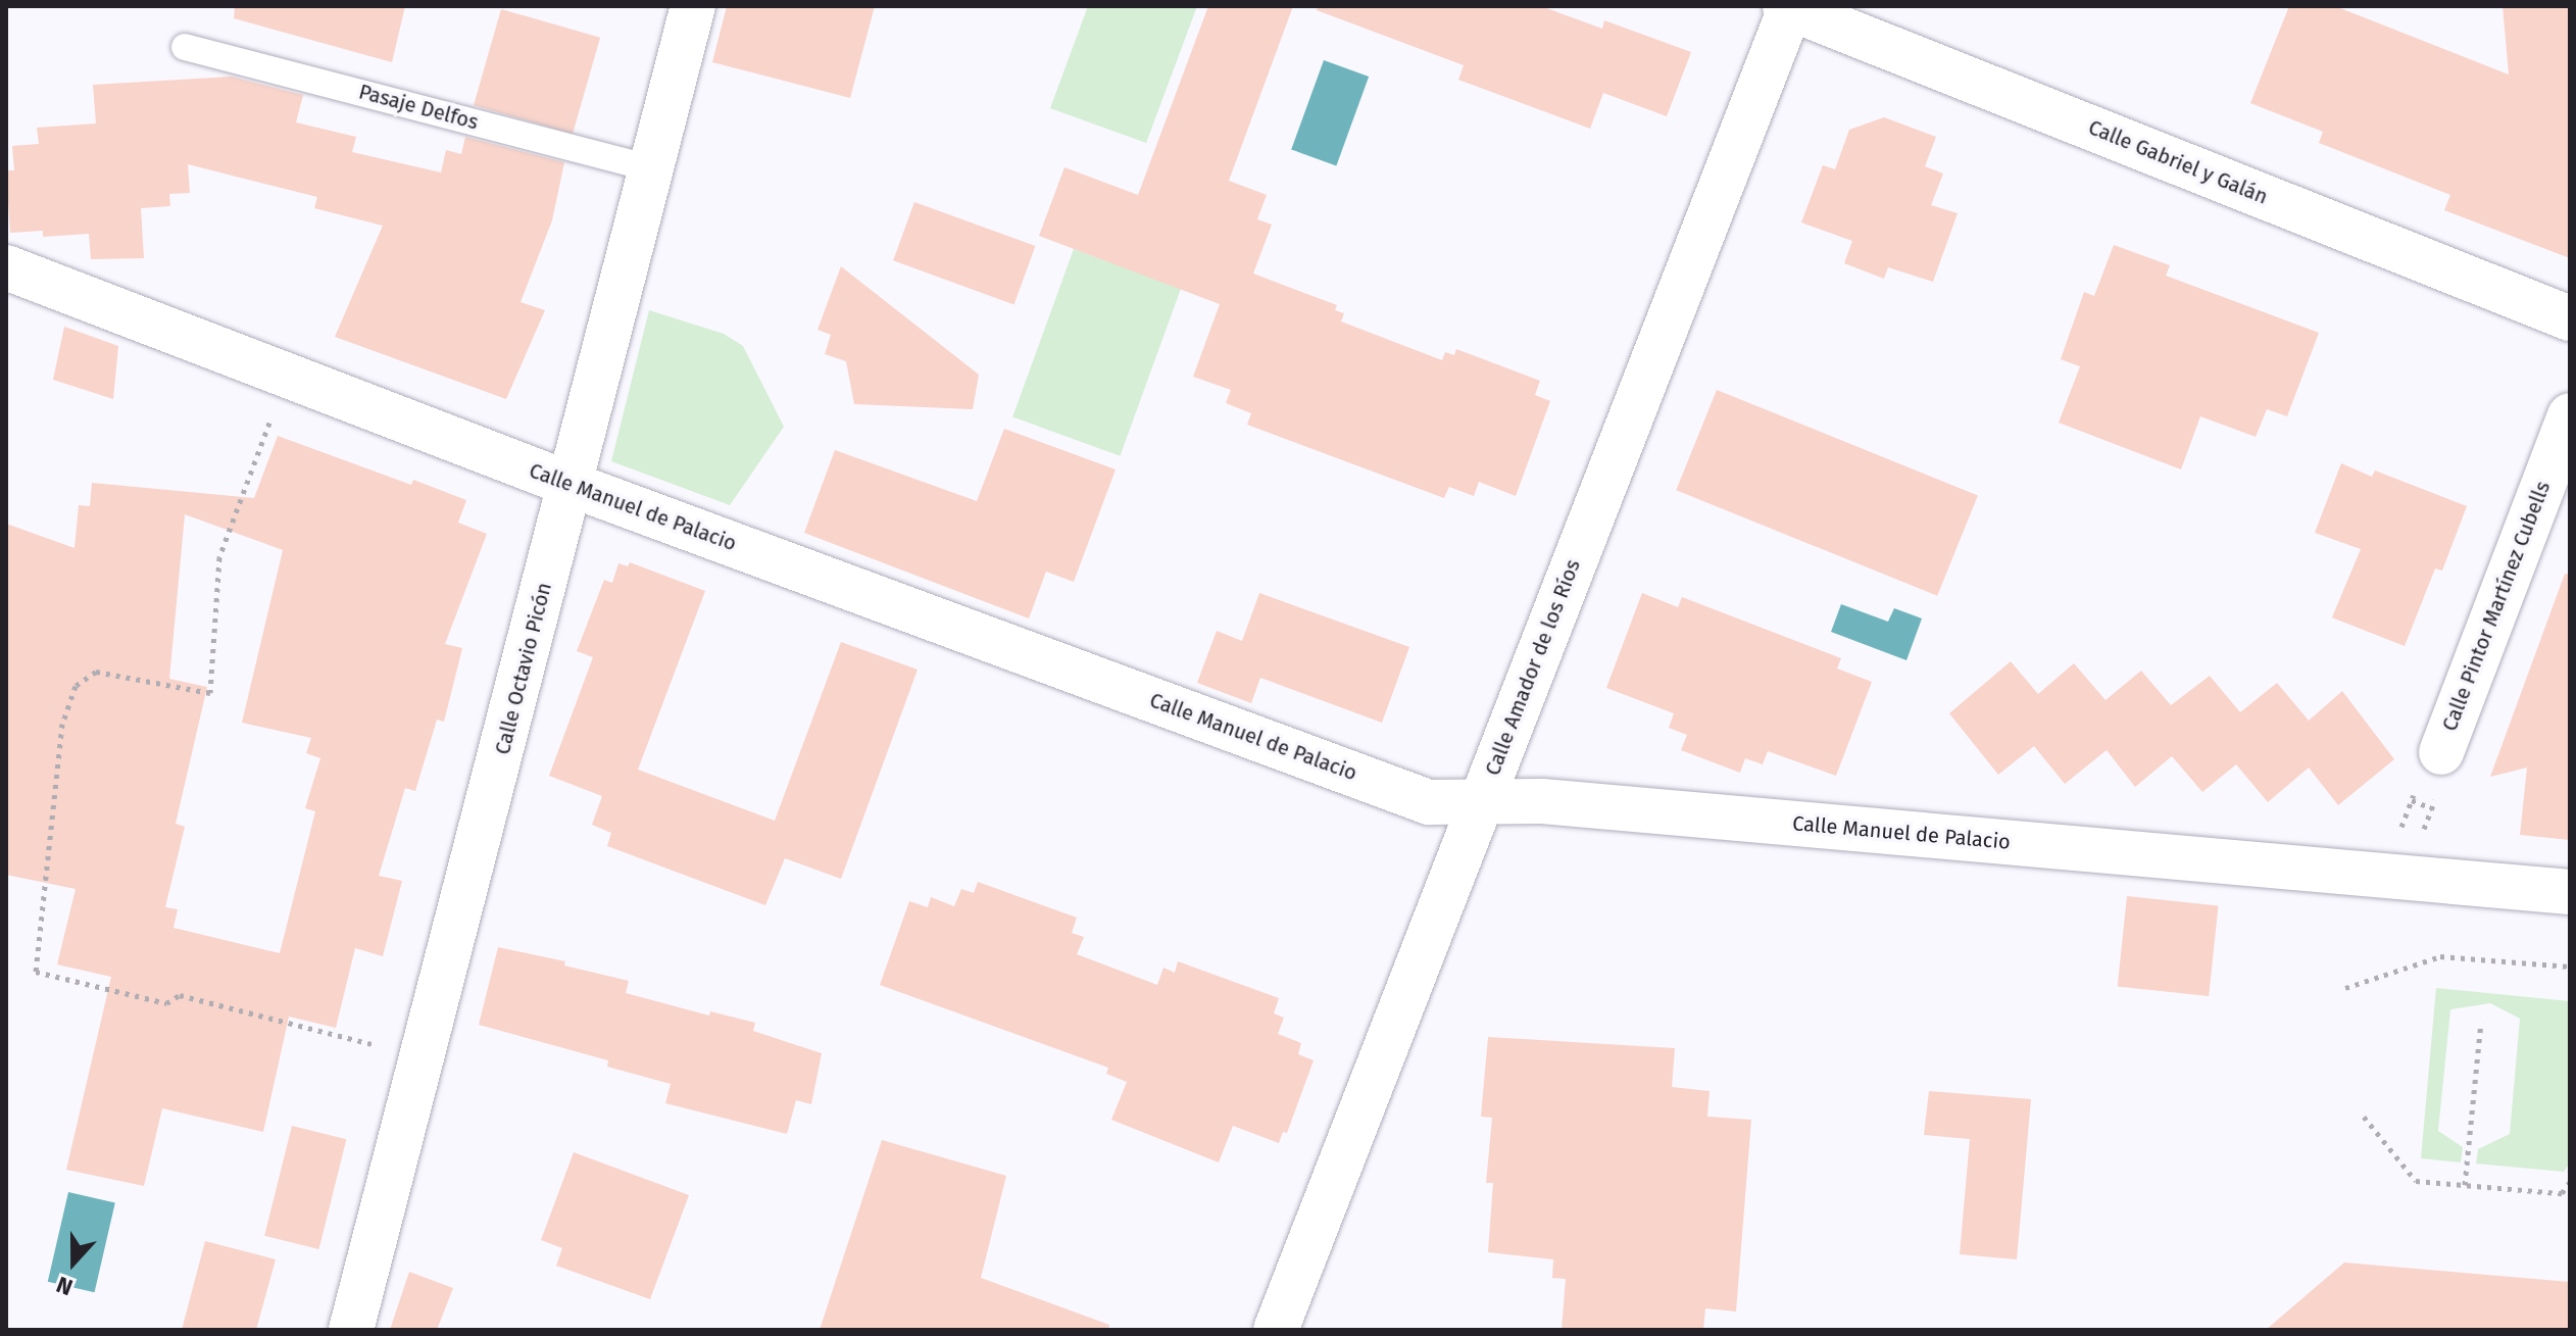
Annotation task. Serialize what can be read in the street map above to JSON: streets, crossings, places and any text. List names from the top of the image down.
{
  "streets": {
    "street": [
      "Calle Gabriel y Galán",
      "Calle Manuel de Palacio",
      "Calle Pintor Martínez Cubells",
      "Calle Amador de los Ríos",
      "Calle Octavio Picón"
    ],
    "lane": ["Pasaje Delfos"]
  },
  "crossings": [
    ["Pasaje Delfos", "Calle Octavio Picón"],
    ["Calle Gabriel y Galán", "Calle Amador de los Ríos"],
    ["Calle Manuel de Palacio", "Calle Amador de los Ríos"],
    ["Calle Manuel de Palacio", "Calle Octavio Picón"]
  ],
  "north": "bottom"
}
